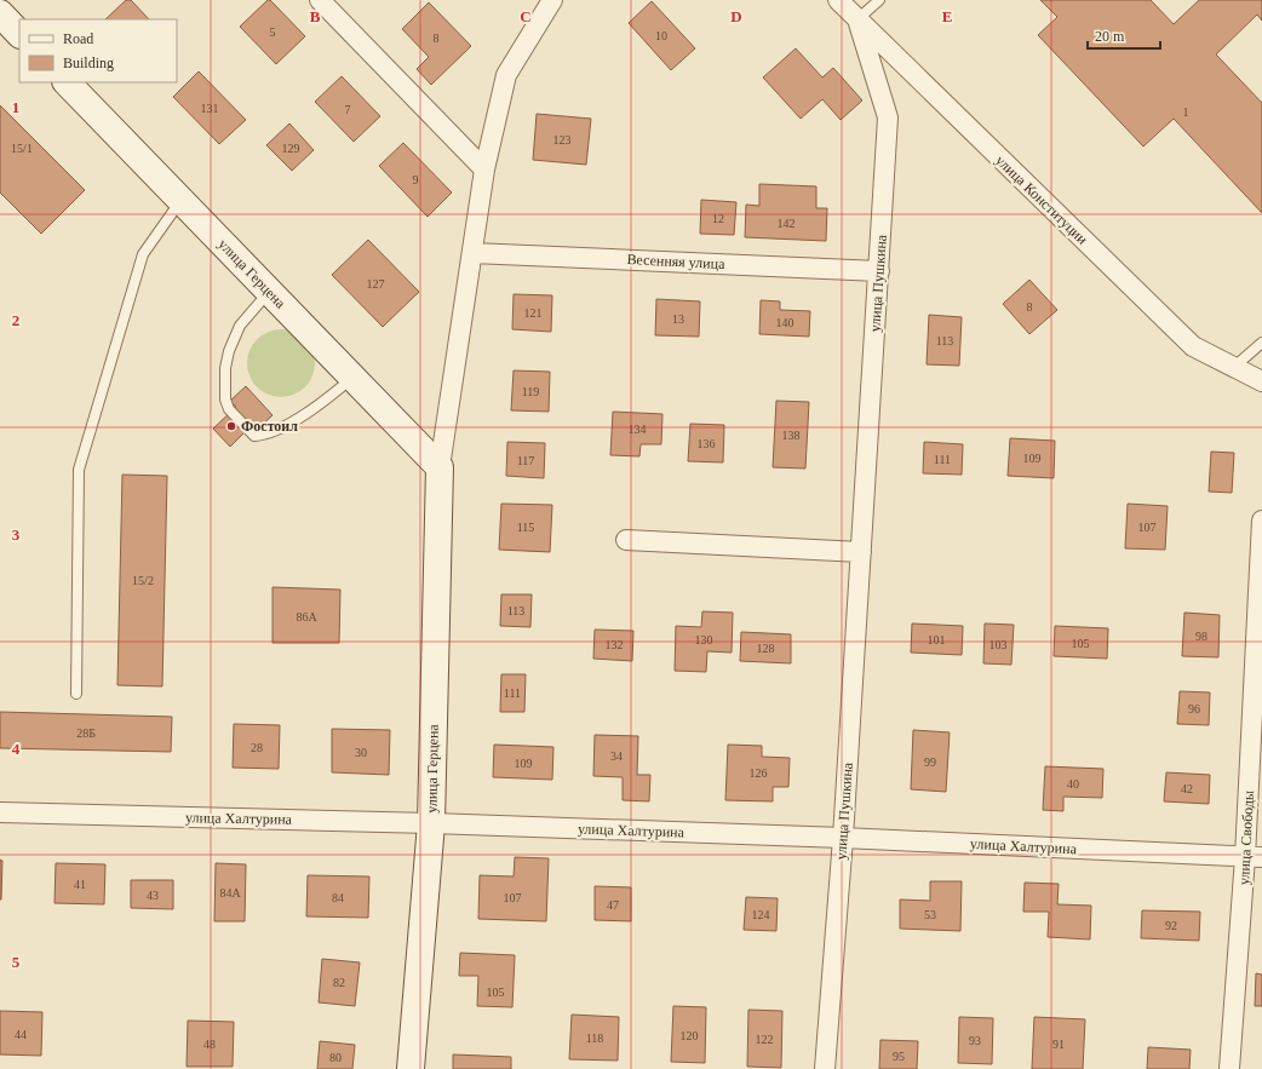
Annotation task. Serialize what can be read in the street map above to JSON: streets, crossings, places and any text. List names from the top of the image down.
{
  "streets": {
    "street": [
      "улица Конституции",
      "Весенняя улица",
      "улица Герцена",
      "улица Пушкина",
      "улица Халтурина",
      "улица Свободы"
    ]
  },
  "crossings": [
    ["улица Конституции", "улица Пушкина"],
    ["Весенняя улица", "улица Герцена"],
    ["Весенняя улица", "улица Пушкина"],
    ["улица Герцена", "улица Халтурина"],
    ["улица Пушкина", "улица Халтурина"],
    ["улица Халтурина", "улица Свободы"]
  ],
  "places": ["Фостоил"],
  "house_numbers": [
    "5",
    "10",
    "8",
    "131",
    "7",
    "1",
    "123",
    "15/1",
    "129",
    "9",
    "12",
    "142",
    "127",
    "8",
    "121",
    "13",
    "140",
    "113",
    "119",
    "134",
    "138",
    "136",
    "109",
    "111",
    "117",
    "115",
    "107",
    "15/2",
    "113",
    "86А",
    "98",
    "130",
    "101",
    "105",
    "132",
    "103",
    "128",
    "111",
    "96",
    "28Б",
    "28",
    "30",
    "34",
    "99",
    "109",
    "126",
    "40",
    "42",
    "41",
    "84А",
    "43",
    "84",
    "107",
    "47",
    "124",
    "53",
    "92",
    "82",
    "105",
    "44",
    "120",
    "118",
    "122",
    "93",
    "48",
    "91",
    "95",
    "80"
  ],
  "legend": ["Road", "Building"],
  "scale_bar": "20 m",
  "grid": {
    "columns": [
      "B",
      "C",
      "D",
      "E"
    ],
    "rows": [
      "1",
      "2",
      "3",
      "4",
      "5"
    ]
  }
}
